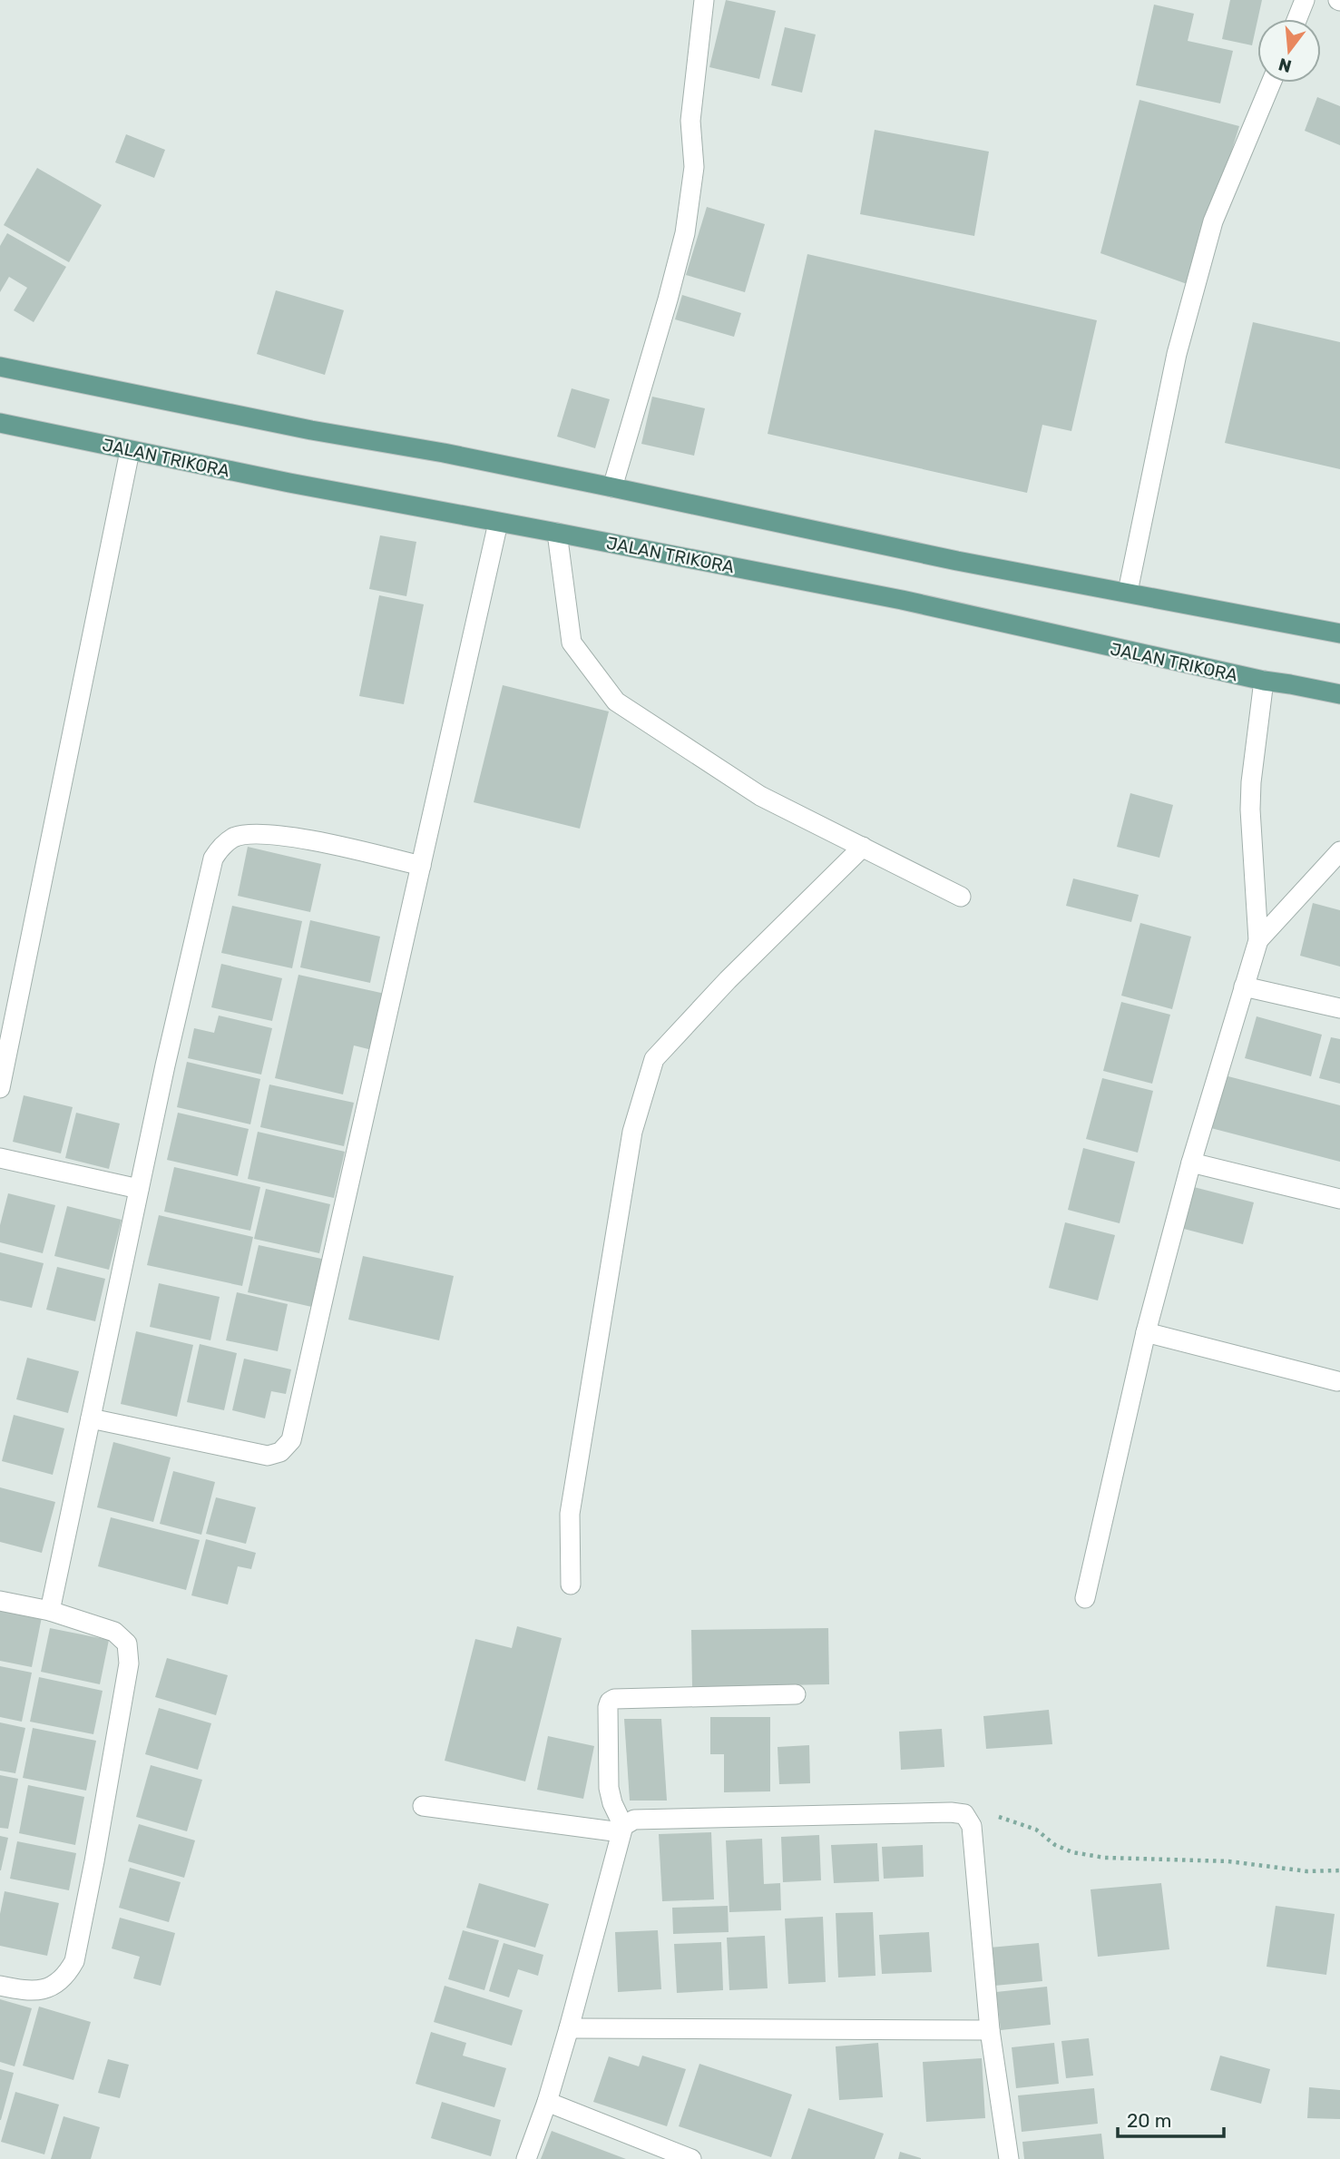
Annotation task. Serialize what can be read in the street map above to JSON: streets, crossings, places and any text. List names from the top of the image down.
{
  "streets": {
    "main road": ["JALAN TRIKORA"]
  },
  "scale_bar": "20 m",
  "north": "bottom"
}
